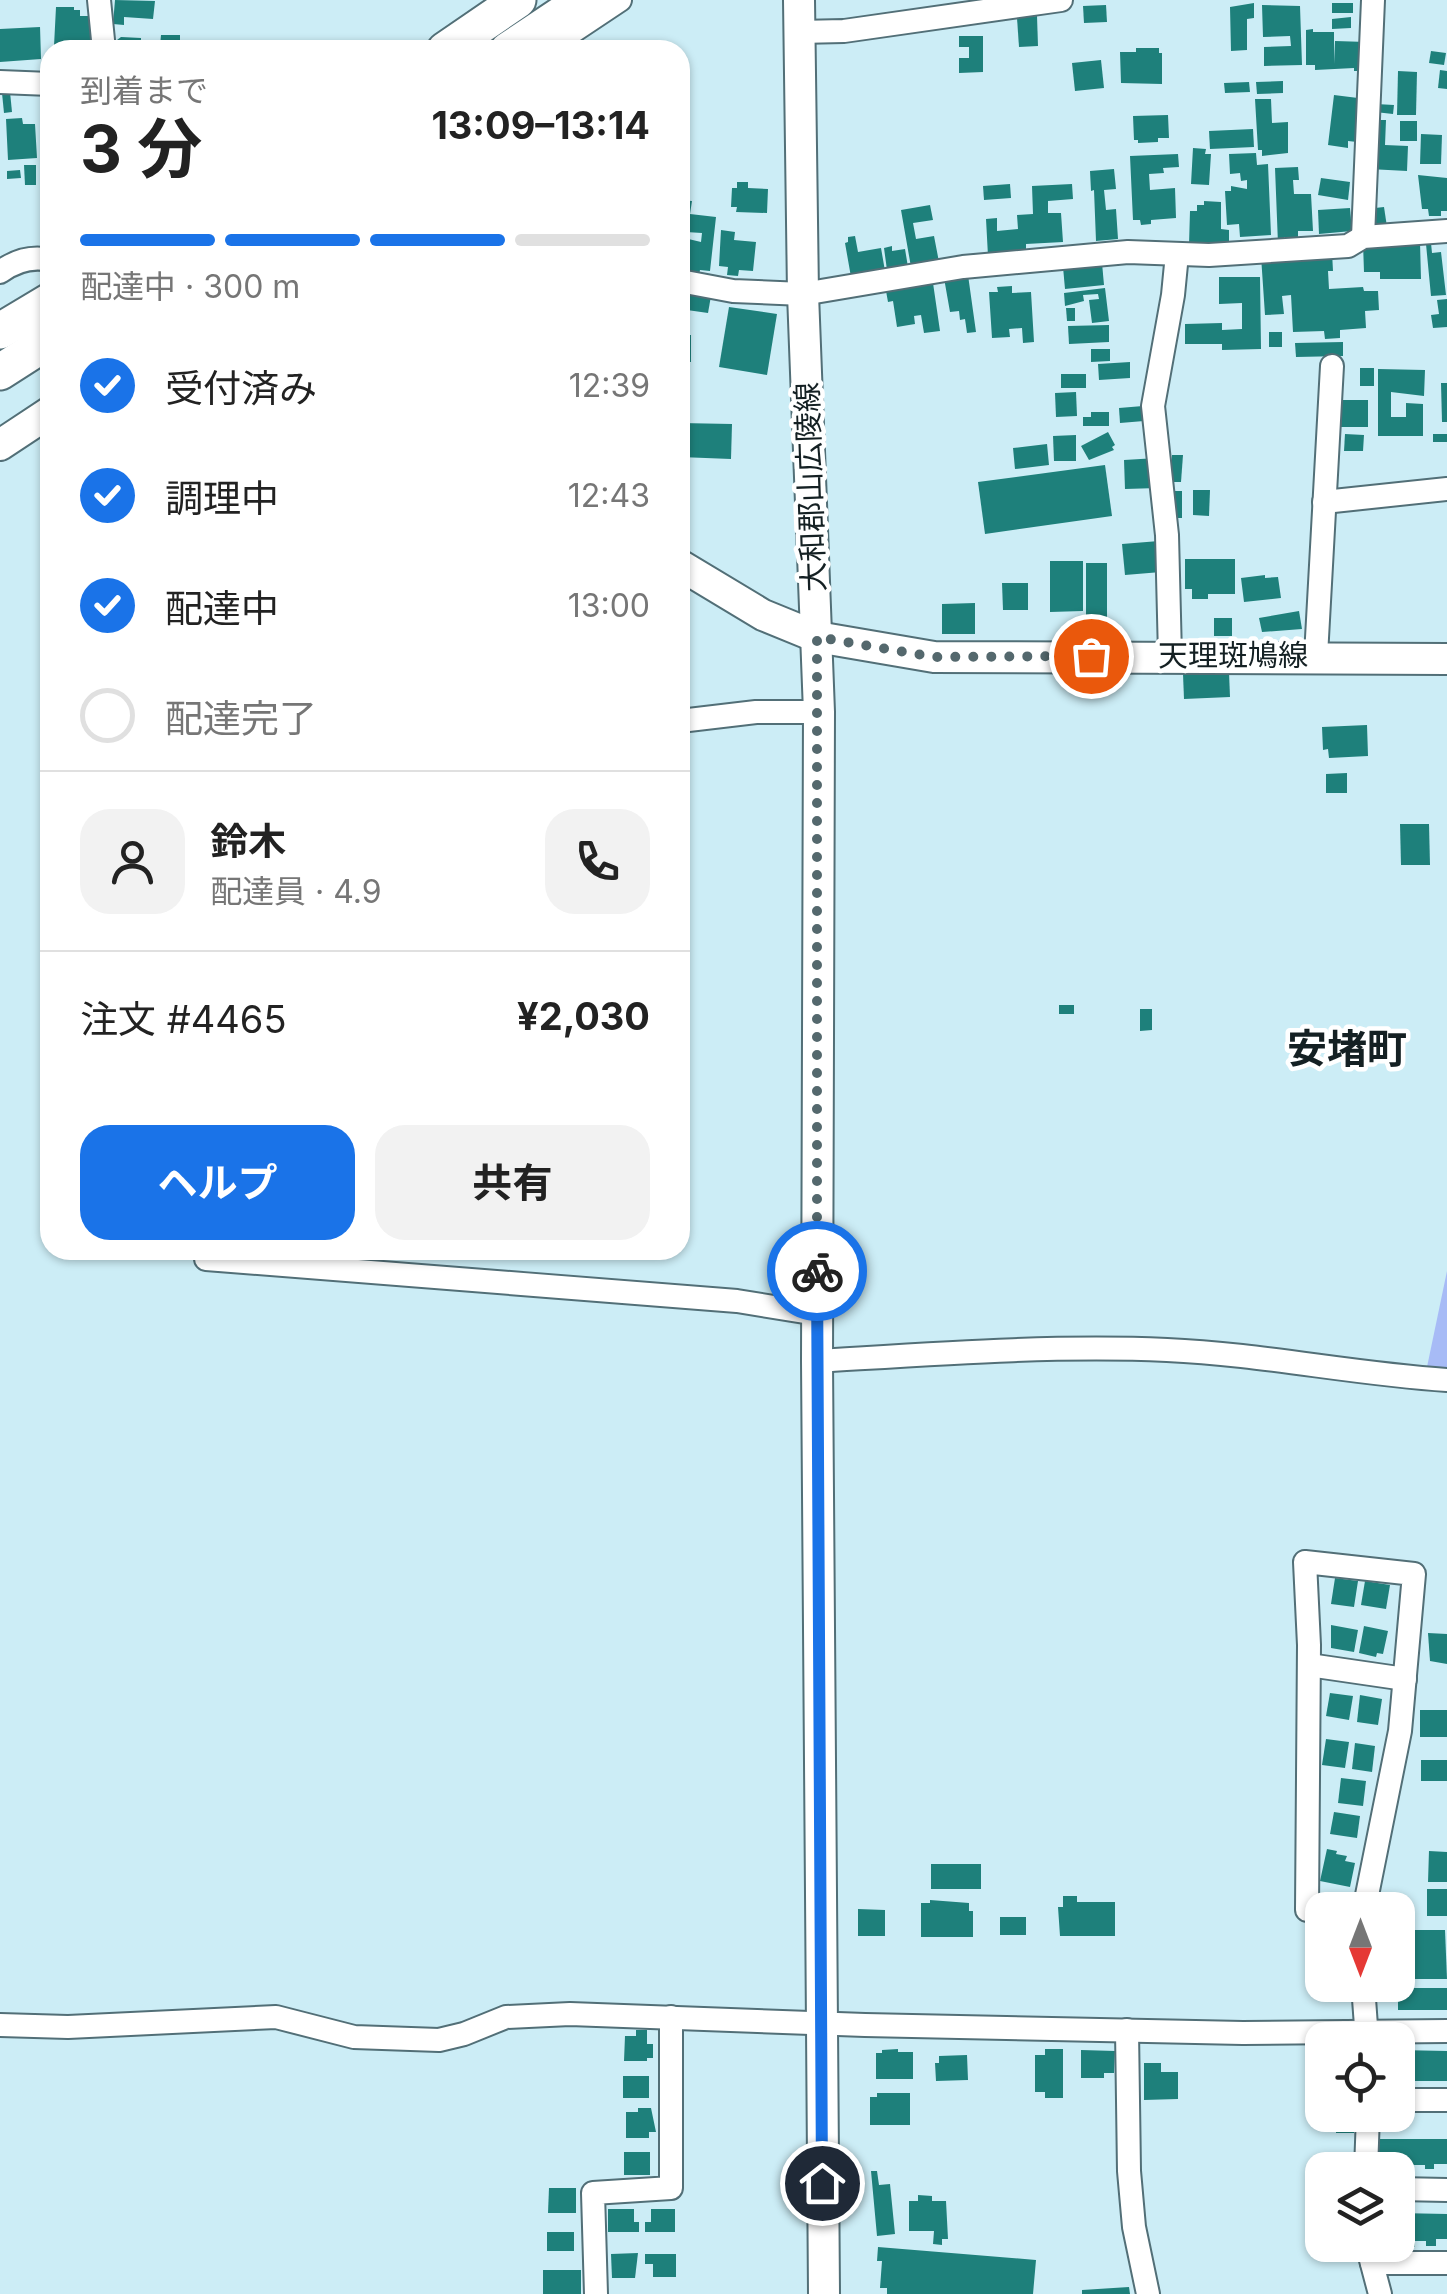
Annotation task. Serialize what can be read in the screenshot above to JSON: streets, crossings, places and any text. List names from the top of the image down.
{
  "streets": {
    "main road": ["大和郡山広陵線", "天理斑鳩線"]
  },
  "crossings": [
    ["大和郡山広陵線", "天理斑鳩線"]
  ],
  "districts": ["安堵町"],
  "north": "bottom",
  "page": {
    "heading": ["3 分", "到着まで", "13:09–13:14"],
    "panel": [
      "鈴木",
      "配達員 · 4.9",
      "注文 #4465",
      "¥2,030"
    ],
    "bar": "配達中 · 300 m",
    "list": [
      ["受付済み", "12:39"],
      ["調理中", "12:43"],
      ["配達中", "13:00"],
      "配達完了"
    ],
    "buttons": ["ヘルプ", "共有"]
  }
}
